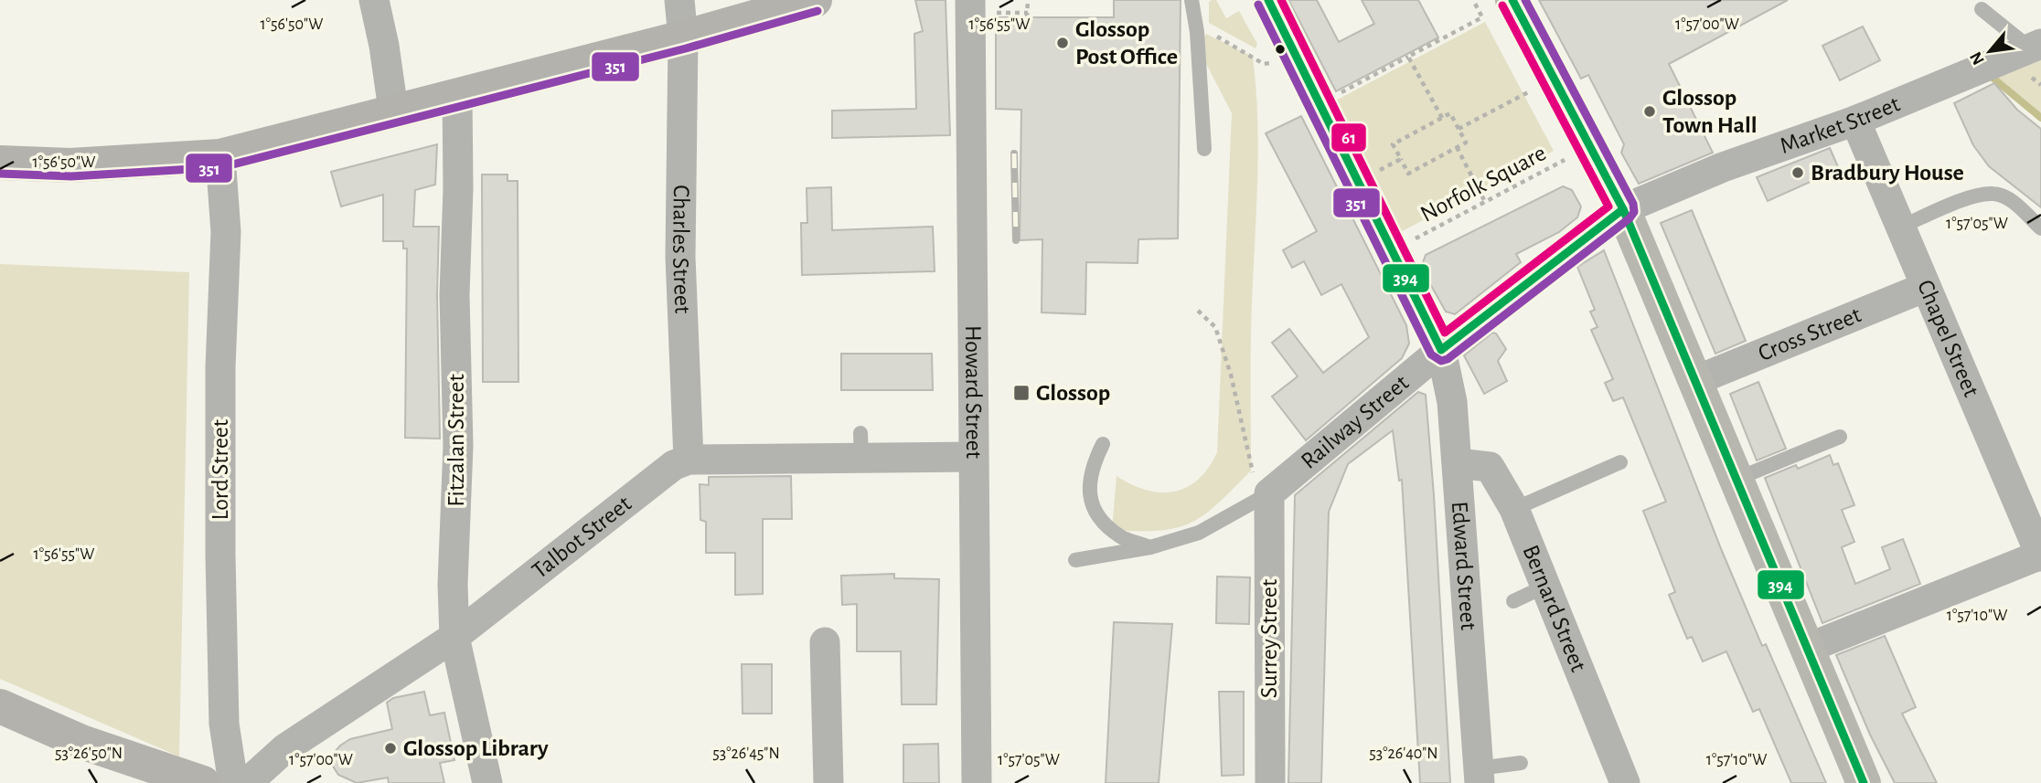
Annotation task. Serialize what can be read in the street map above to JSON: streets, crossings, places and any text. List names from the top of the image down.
{
  "streets": {
    "street": [
      "Market Street",
      "Charles Street",
      "Cross Street",
      "Chapel Street",
      "Howard Street",
      "Railway Street",
      "Fitzalan Street",
      "Lord Street",
      "Talbot Street",
      "Edward Street",
      "Bernard Street",
      "Surrey Street"
    ],
    "path": ["Norfolk Square"]
  },
  "crossings": [
    ["Market Street", "Chapel Street"],
    ["Market Street", "Railway Street"],
    ["Norfolk Square", "Edward Street"],
    ["Charles Street", "Talbot Street"],
    ["Cross Street", "Chapel Street"],
    ["Howard Street", "Talbot Street"],
    ["Railway Street", "Edward Street"],
    ["Railway Street", "Surrey Street"],
    ["Fitzalan Street", "Talbot Street"],
    ["Edward Street", "Bernard Street"]
  ],
  "places": {
    "other": [
      "Glossop Post Office",
      "Glossop Town Hall",
      "Bradbury House",
      "Glossop Library"
    ],
    "transit": ["Glossop"]
  },
  "lines": ["transit line 394", "transit line 351", "transit line 61"],
  "north": "bottom left",
  "coordinates": [
    "1°56'50\"W",
    "1°56'55\"W",
    "1°57'00\"W",
    "1°57'05\"W",
    "1°57'10\"W",
    "53°26'50\"N",
    "53°26'45\"N",
    "53°26'40\"N"
  ]
}
